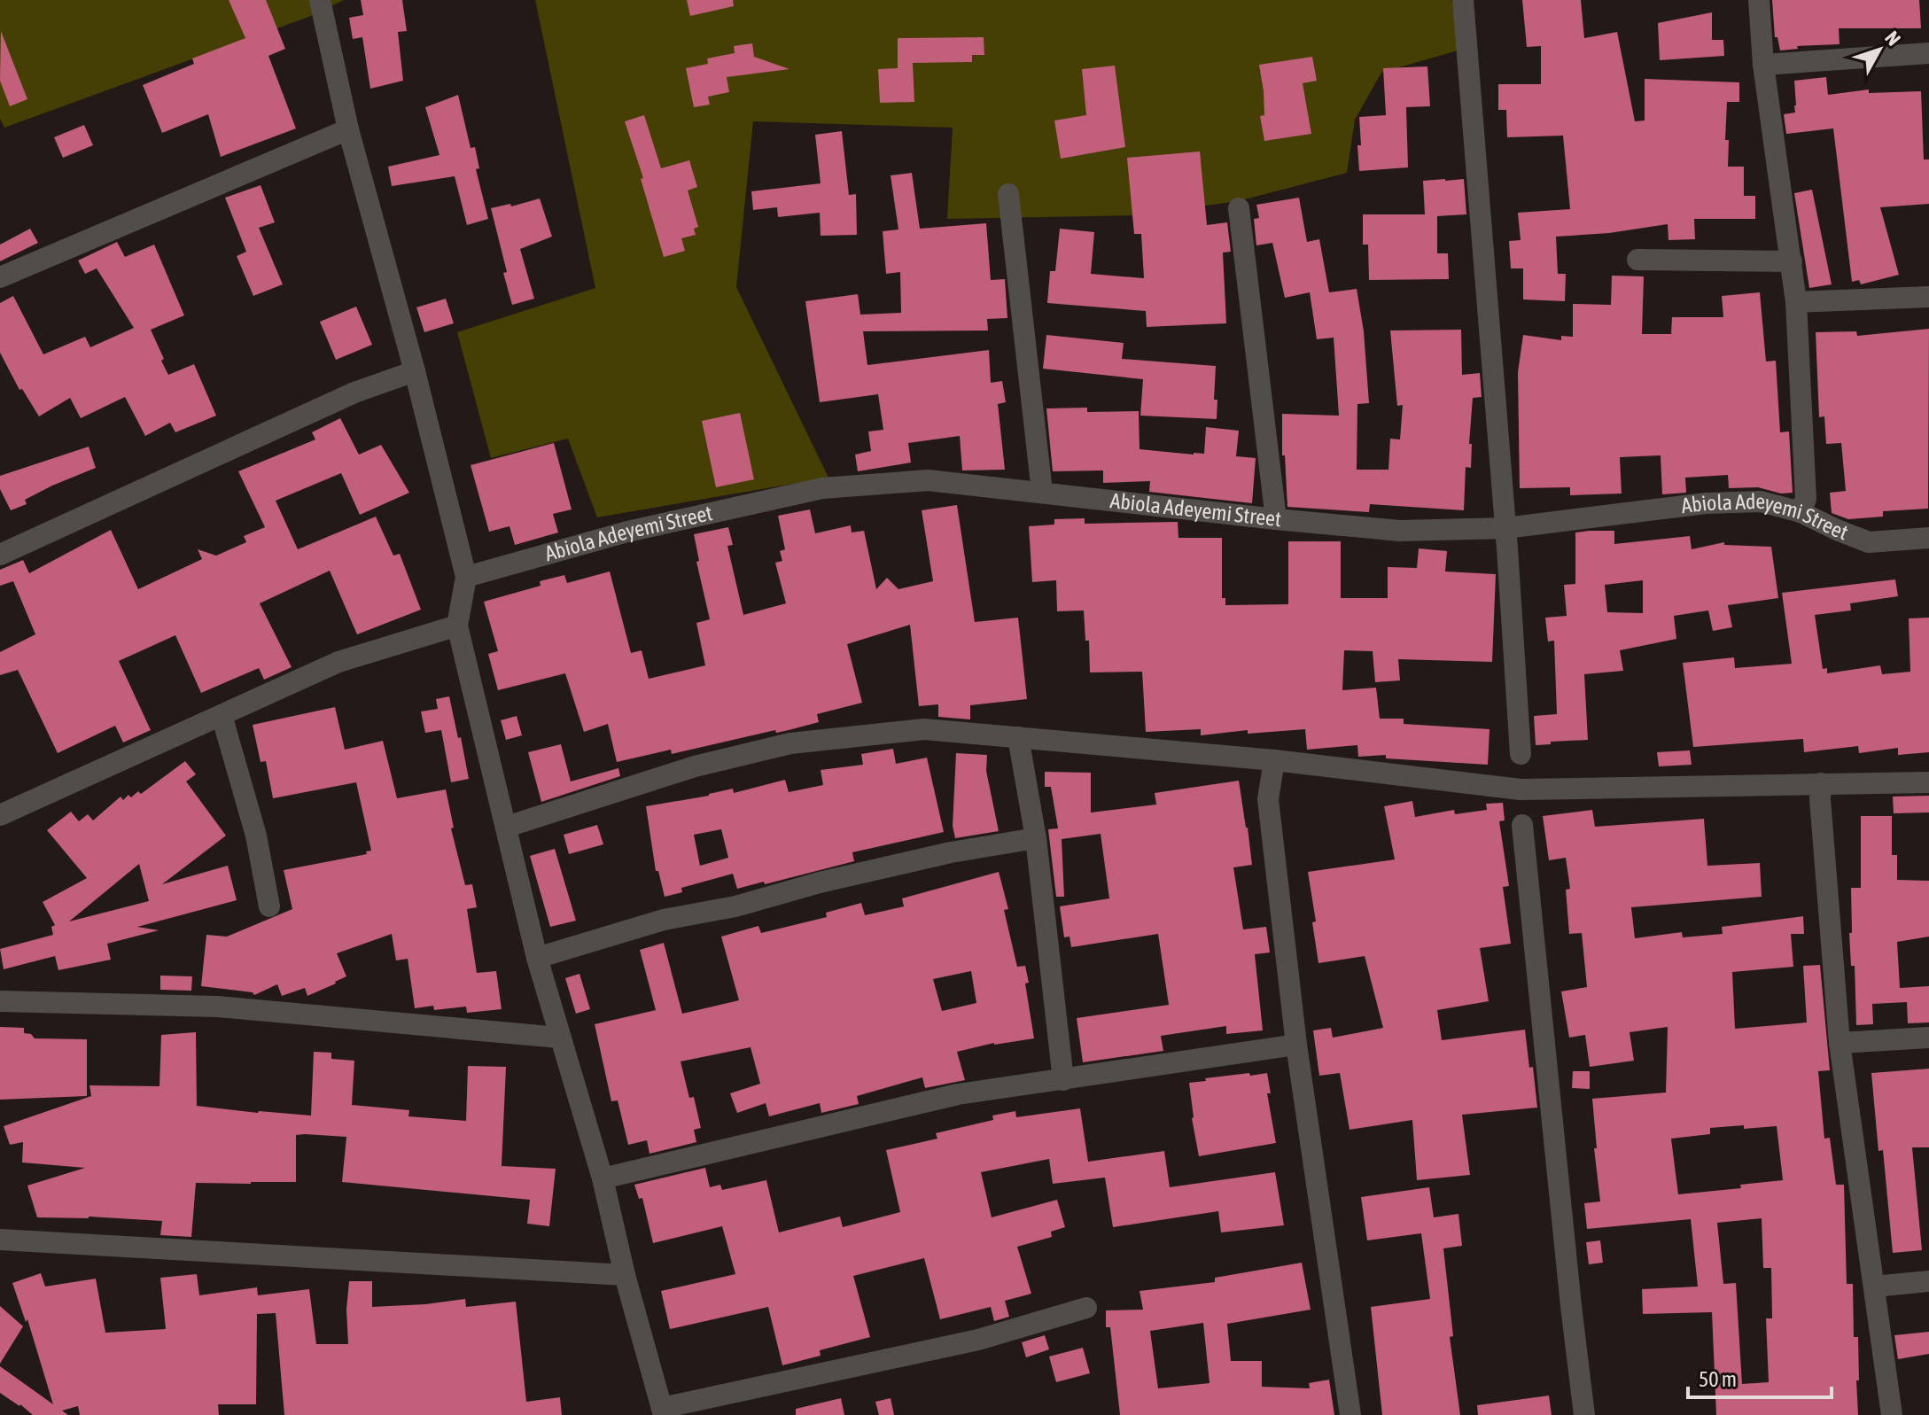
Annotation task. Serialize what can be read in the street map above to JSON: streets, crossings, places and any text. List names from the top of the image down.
{
  "streets": {
    "street": ["Abiola Adeyemi Street"]
  },
  "scale_bar": "50 m",
  "north": "top right"
}
